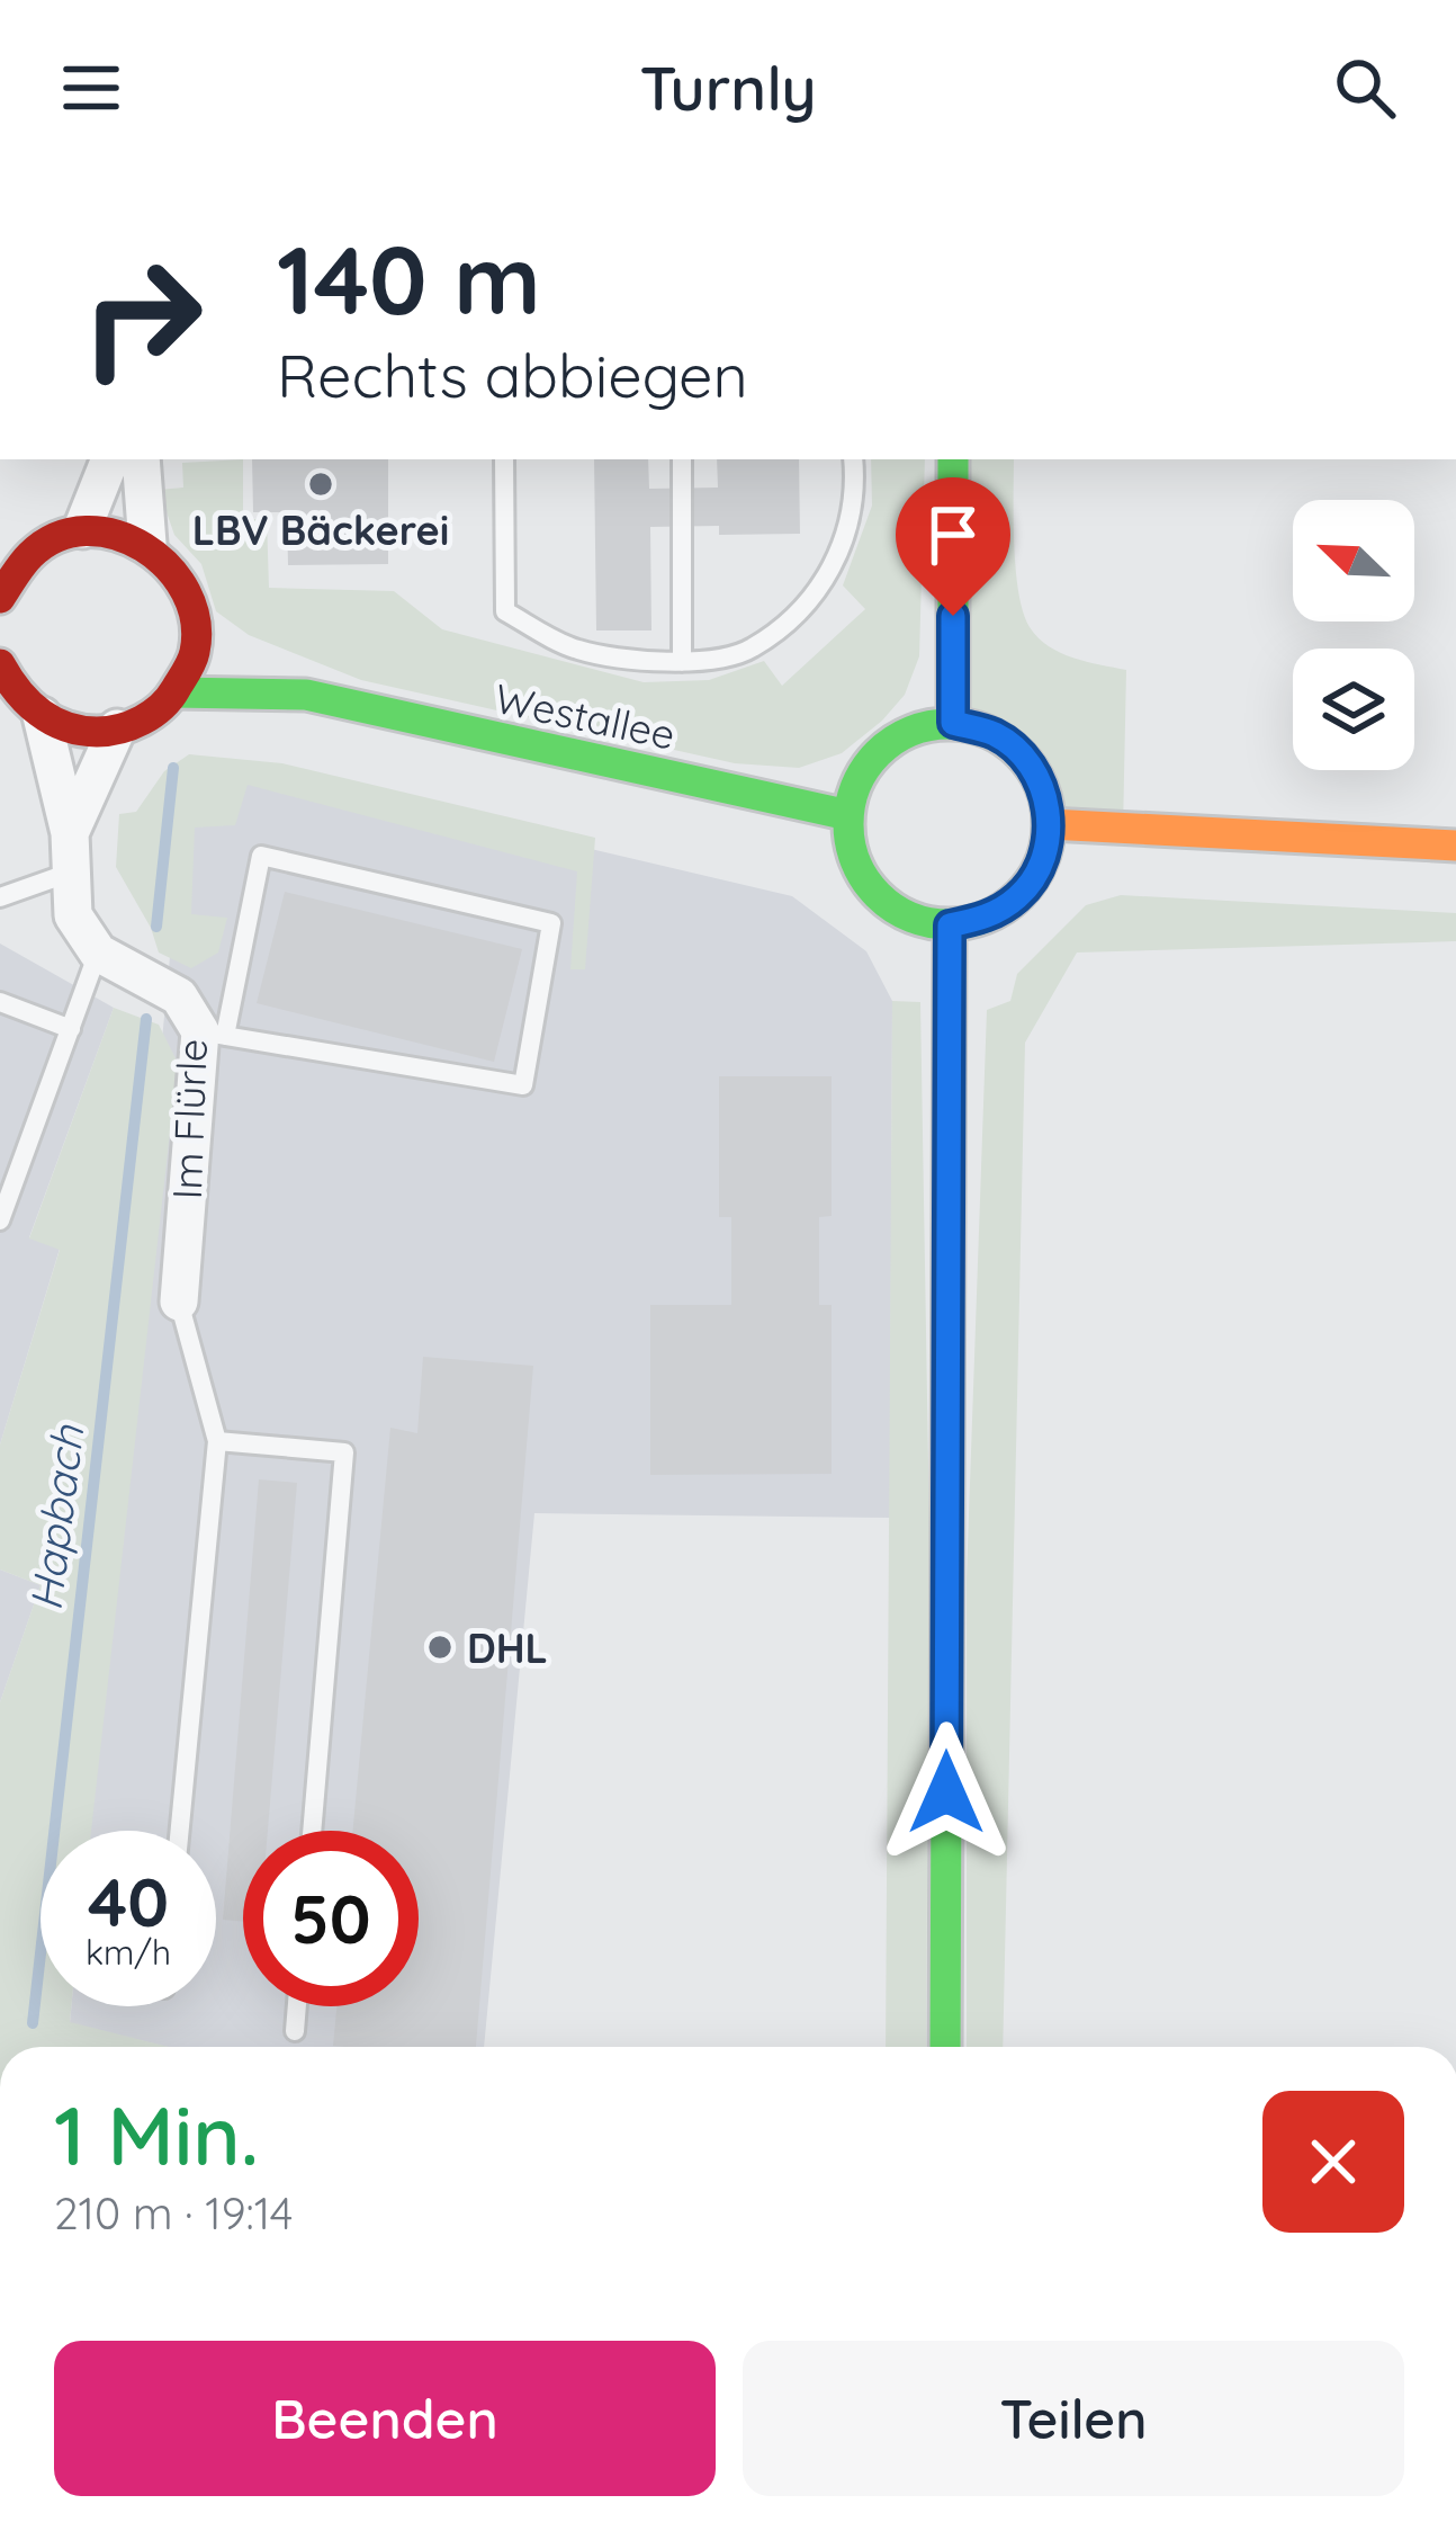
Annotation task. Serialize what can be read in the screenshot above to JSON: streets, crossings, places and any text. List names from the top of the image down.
{
  "streets": {
    "main road": ["Westallee"],
    "street": ["Im Flürle"]
  },
  "water": ["Hapbach"],
  "places": ["LBV Bäckerei", "DHL"],
  "north": "top left",
  "page": {
    "header": "Turnly",
    "turn": ["140 m", "Rechts abbiegen"],
    "speed": "40 km/h",
    "limit": "50",
    "heading": ["1 Min.", "210 m · 19:14"],
    "buttons": ["Beenden", "Teilen"]
  }
}
